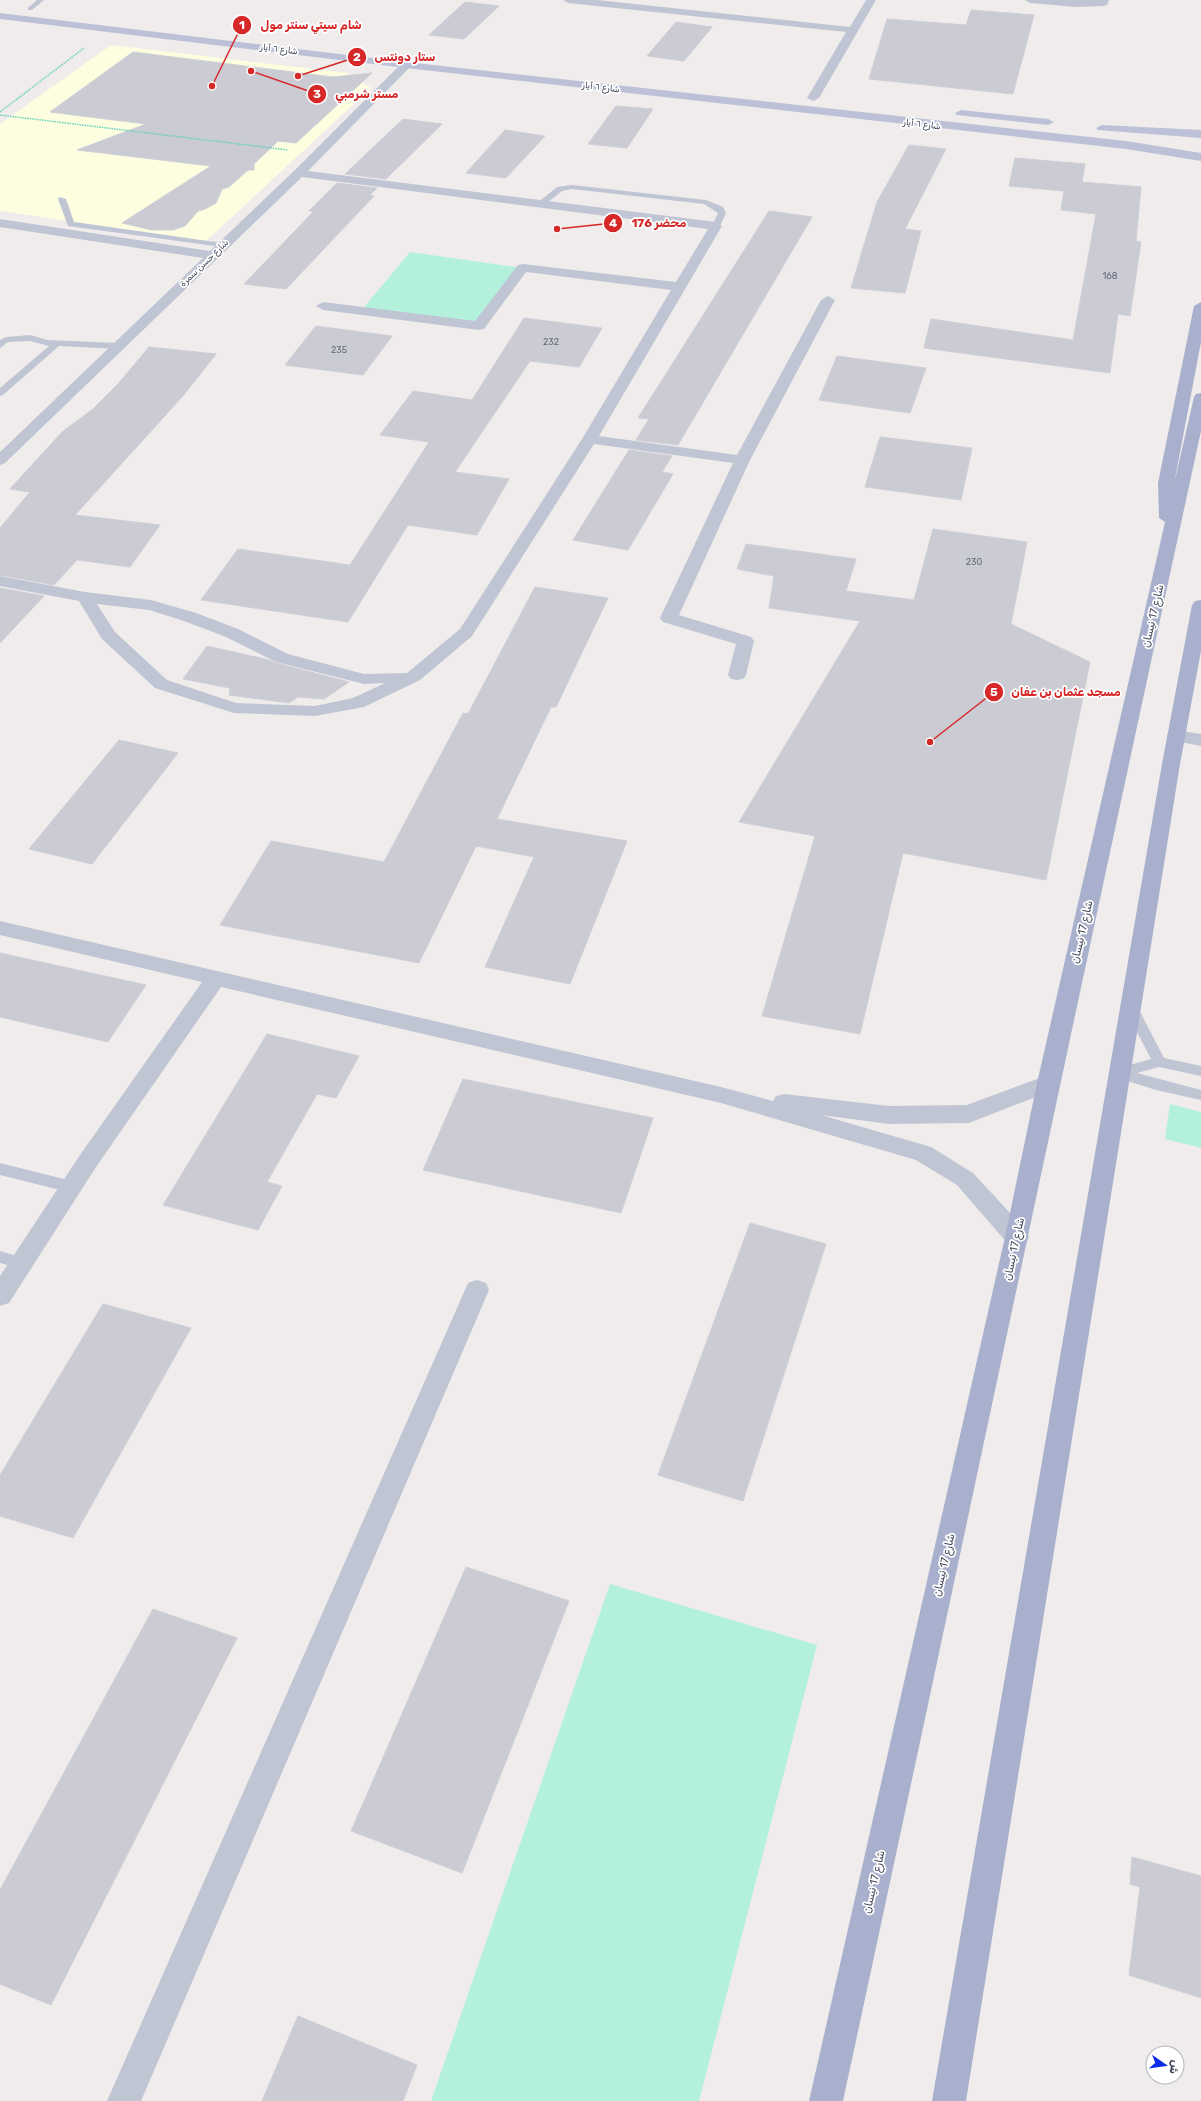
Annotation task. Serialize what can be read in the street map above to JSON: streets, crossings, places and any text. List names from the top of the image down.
{
  "streets": {
    "main road": ["شارع ٦ أيار", "شارع 17 نيسان"],
    "street": ["شارع حسن سمرة"]
  },
  "crossings": [
    ["شارع ٦ أيار", "شارع حسن سمرة"]
  ],
  "places": [
    "مستر شرمبي",
    "ستار دونتس",
    "شام سيتي سنتر مول",
    "محضر 176",
    "مسجد عثمان بن عفان"
  ],
  "house_numbers": [
    "168",
    "232",
    "235",
    "230"
  ],
  "north": "right"
}
